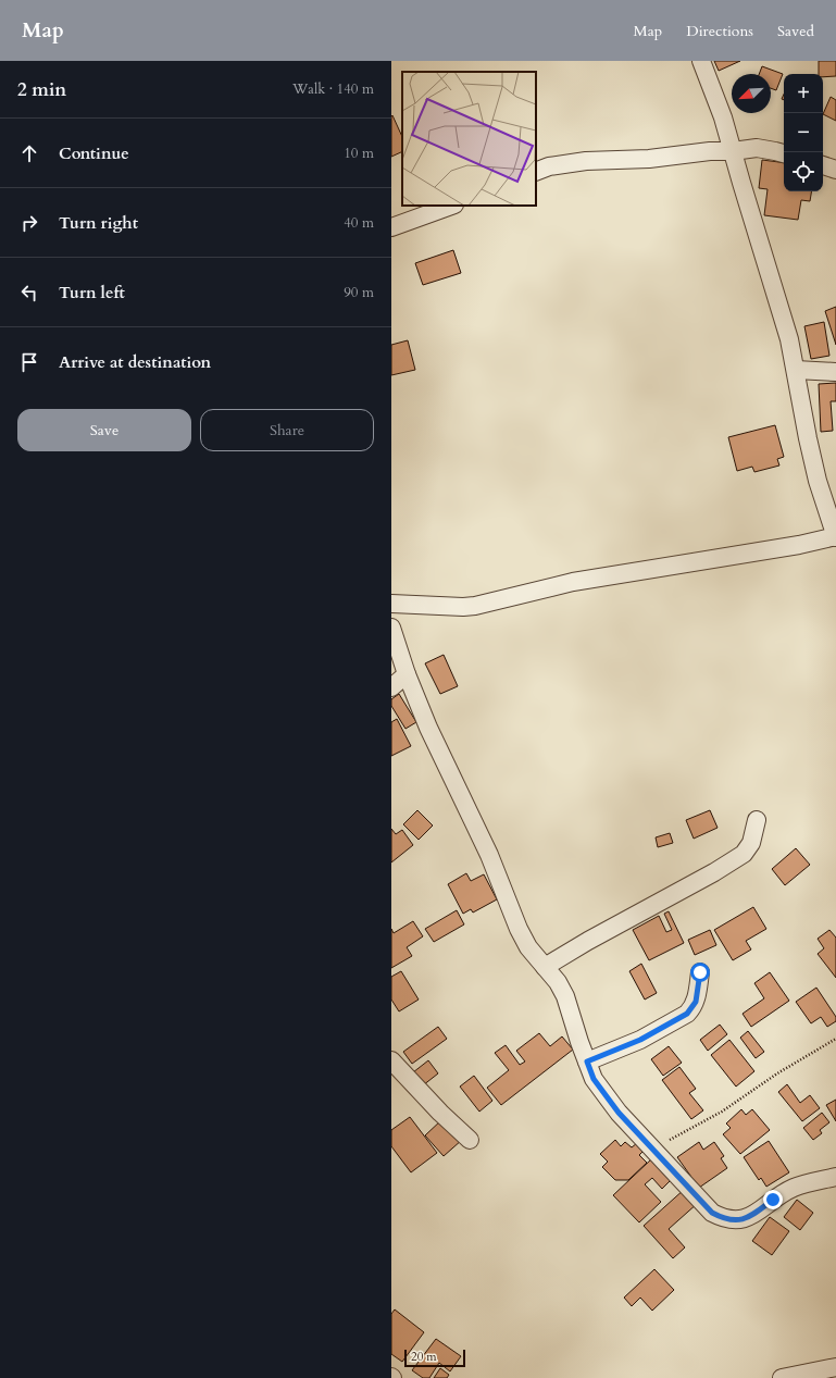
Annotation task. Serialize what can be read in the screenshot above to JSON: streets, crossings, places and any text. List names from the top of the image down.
{
  "scale_bar": "20 m",
  "north": "bottom left",
  "page": {
    "header": "Map",
    "nav": ["Map", "Directions", "Saved"],
    "heading": ["2 min", "Walk · 140 m"],
    "map_buttons": ["+", "−"],
    "list": [
      ["Continue", "10 m"],
      ["Turn right", "40 m"],
      ["Turn left", "90 m"],
      "Arrive at destination"
    ],
    "buttons": ["Save", "Share"],
    "scale": "20 m"
  }
}
